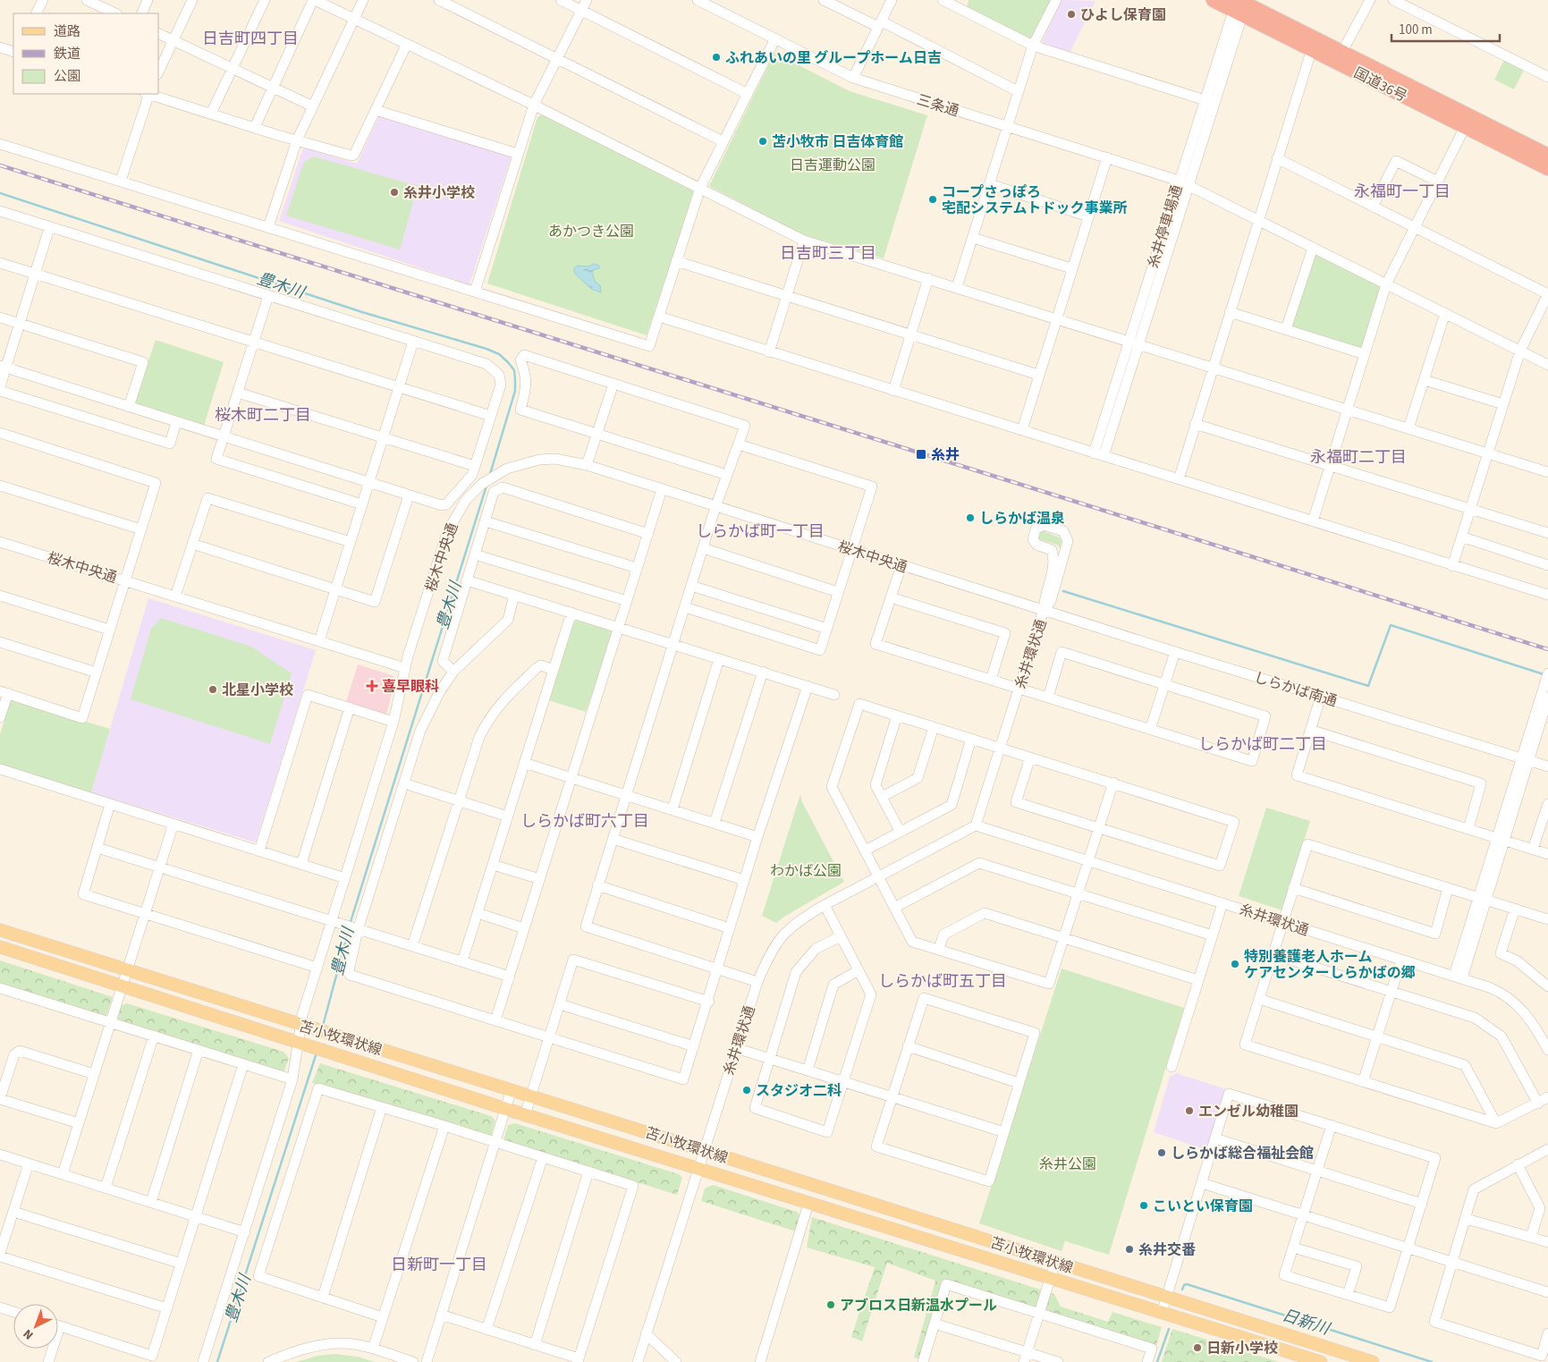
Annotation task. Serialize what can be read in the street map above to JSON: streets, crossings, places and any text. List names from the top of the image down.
{
  "streets": {
    "highway": ["国道36号"],
    "main road": ["苫小牧環状線"],
    "street": [
      "三条通",
      "糸井停車場通",
      "桜木中央通",
      "糸井環状通",
      "しらかば南通"
    ]
  },
  "crossings": [
    ["国道36号", "糸井停車場通"],
    ["三条通", "糸井停車場通"],
    ["桜木中央通", "糸井環状通"],
    ["桜木中央通", "しらかば南通"],
    ["糸井環状通", "しらかば南通"],
    ["糸井環状通", "苫小牧環状線"]
  ],
  "districts": [
    "日吉町四丁目",
    "永福町一丁目",
    "日吉町三丁目",
    "桜木町二丁目",
    "永福町二丁目",
    "しらかば町一丁目",
    "しらかば町二丁目",
    "しらかば町六丁目",
    "しらかば町五丁目",
    "日新町一丁目"
  ],
  "water": ["豊木川", "日新川"],
  "parks": [
    "日吉運動公園",
    "あかつき公園",
    "わかば公園",
    "糸井公園"
  ],
  "places": {
    "other": [
      "ひよし保育園",
      "ふれあいの里 グループホーム日吉",
      "苫小牧市 日吉体育館",
      "糸井小学校",
      "コープさっぽろ 宅配システムトドック事業所",
      "しらかば温泉",
      "北星小学校",
      "特別養護老人ホーム ケアセンターしらかばの郷",
      "スタジオ二科",
      "エンゼル幼稚園",
      "しらかば総合福祉会館",
      "こいとい保育園",
      "糸井交番",
      "アブロス日新温水プール",
      "日新小学校"
    ],
    "transit": ["糸井"],
    "health": ["喜早眼科"]
  },
  "legend": ["道路", "鉄道", "公園"],
  "scale_bar": "100 m",
  "north": "bottom left"
}
